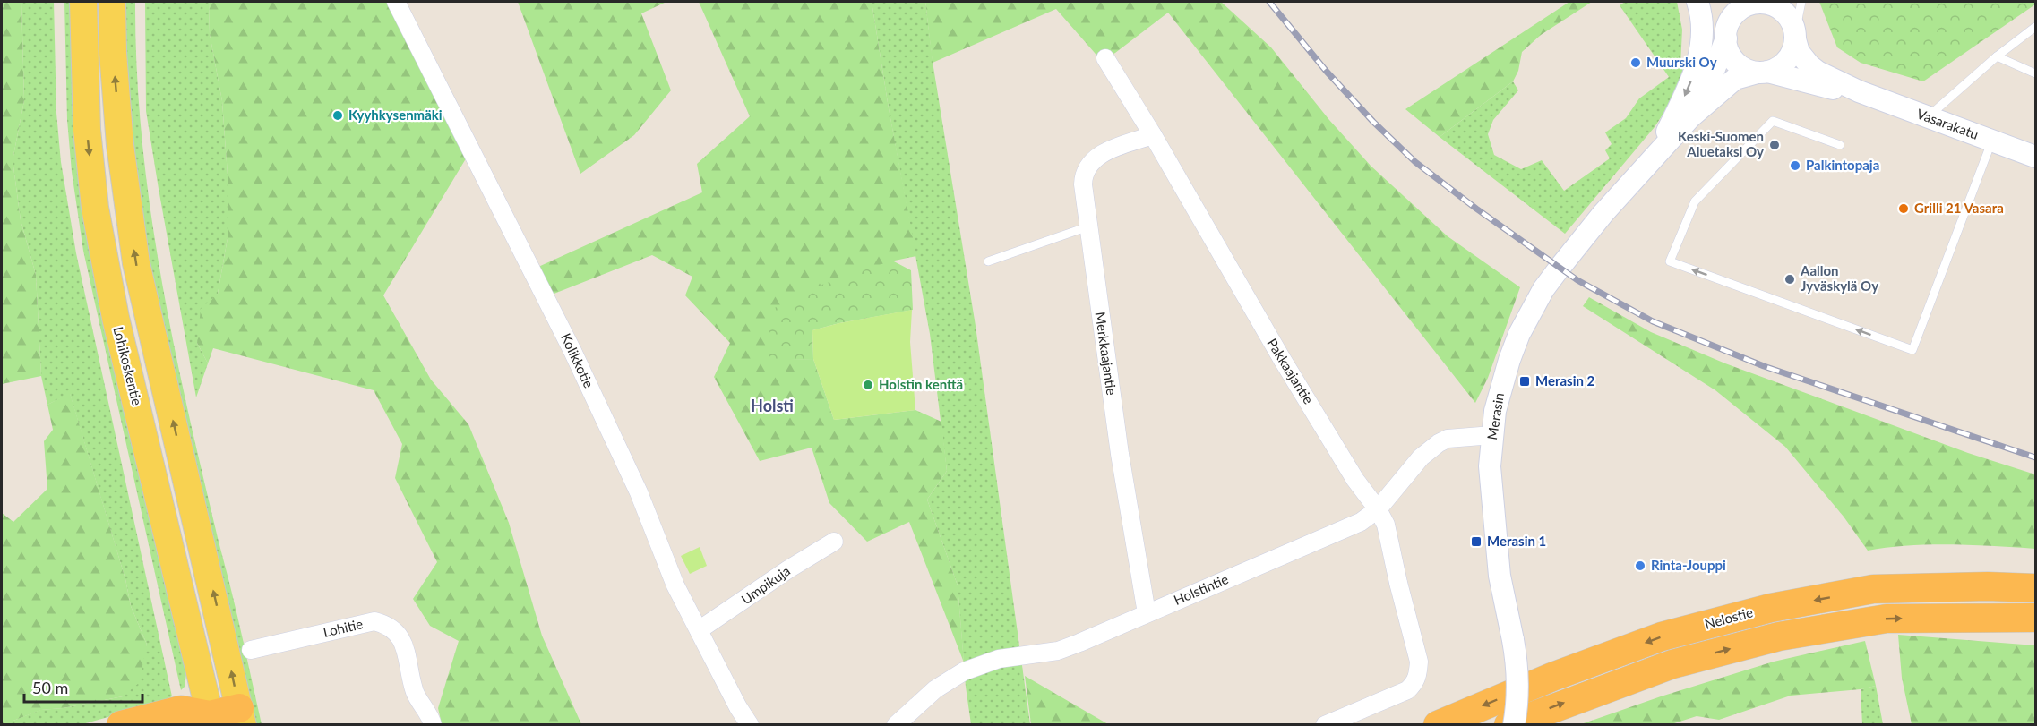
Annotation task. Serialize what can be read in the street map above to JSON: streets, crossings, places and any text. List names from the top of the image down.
{
  "streets": {
    "highway": ["Nelostie"],
    "main road": ["Lohikoskentie"],
    "street": [
      "Vasarakatu",
      "Merkkaajantie",
      "Kolikkotie",
      "Pakkaajantie",
      "Merasin",
      "Umpikuja",
      "Holstintie",
      "Lohitie"
    ]
  },
  "crossings": [
    ["Vasarakatu", "Merasin"],
    ["Merkkaajantie", "Pakkaajantie"],
    ["Merkkaajantie", "Holstintie"],
    ["Kolikkotie", "Umpikuja"],
    ["Pakkaajantie", "Holstintie"],
    ["Merasin", "Holstintie"]
  ],
  "districts": ["Holsti"],
  "places": {
    "other": [
      "Muurski Oy",
      "Kyyhkysenmäki",
      "Keski-Suomen Aluetaksi Oy",
      "Palkintopaja",
      "Grilli 21 Vasara",
      "Aallon Jyväskylä Oy",
      "Holstin kenttä",
      "Rinta-Jouppi"
    ],
    "transit": ["Merasin 2", "Merasin 1"]
  },
  "scale_bar": "50 m"
}
